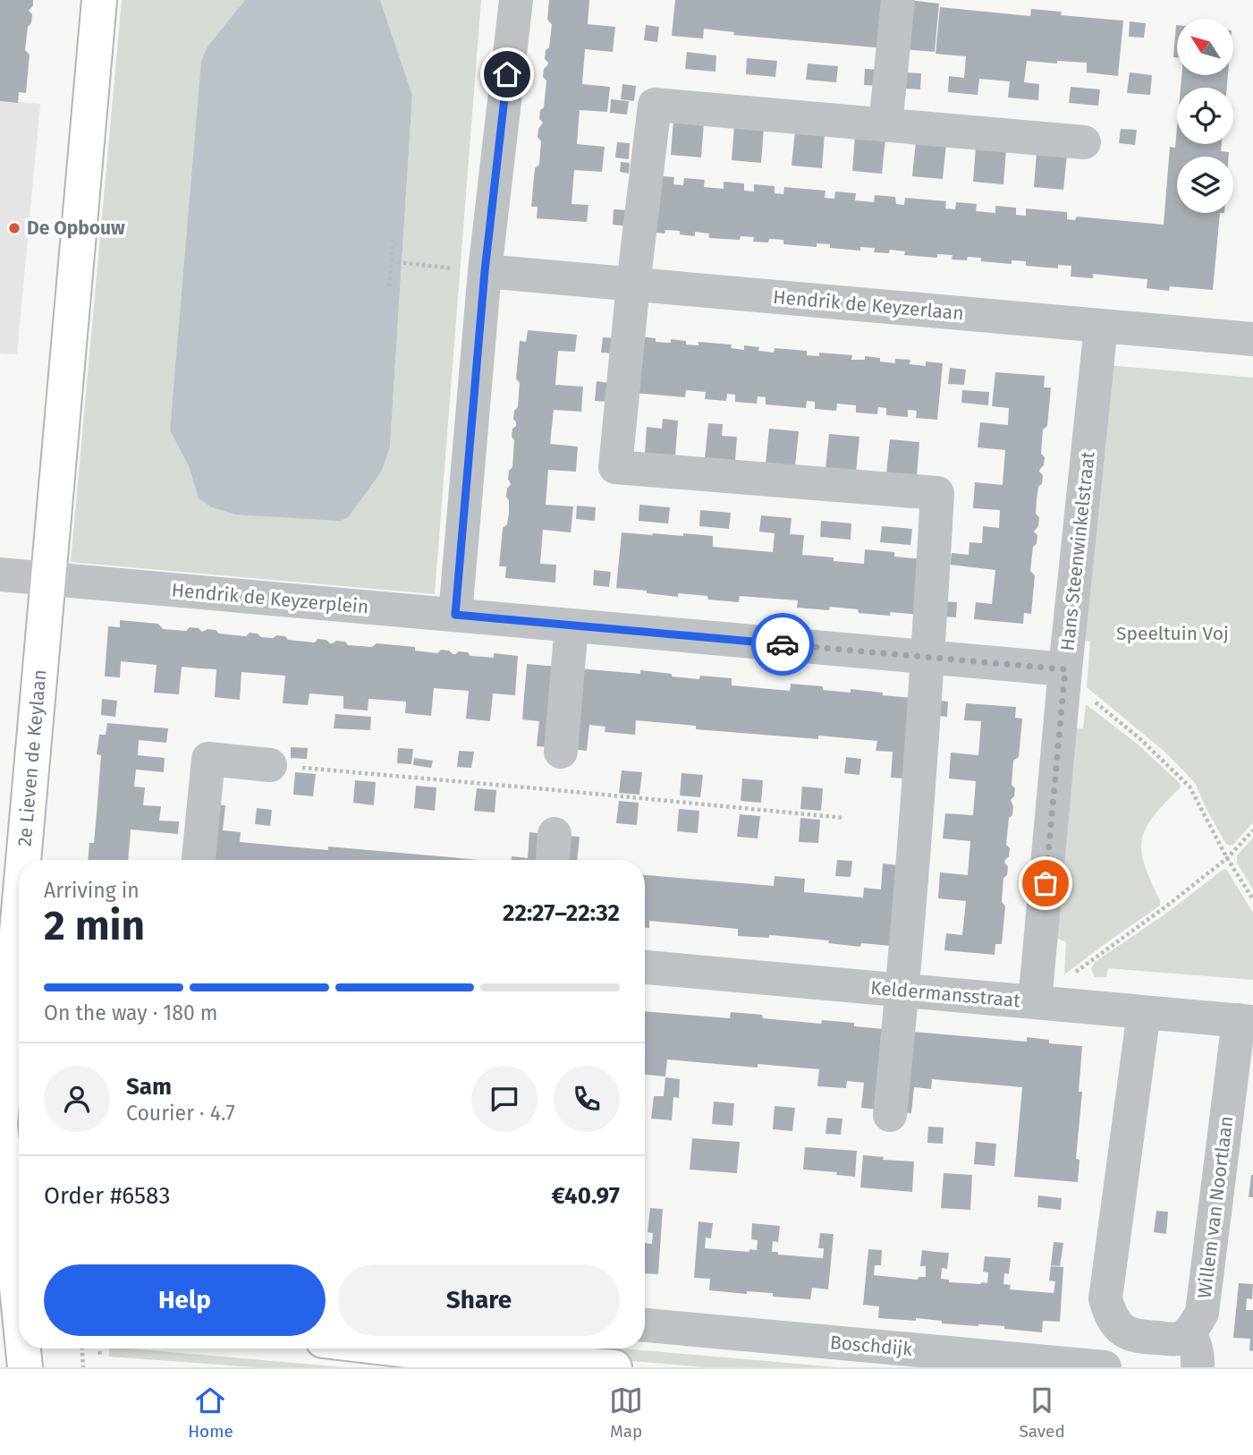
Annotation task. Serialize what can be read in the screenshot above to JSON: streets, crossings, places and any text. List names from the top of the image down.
{
  "streets": {
    "main road": ["2e Lieven de Keylaan"],
    "street": [
      "Hendrik de Keyzerlaan",
      "Hans Steenwinkelstraat",
      "Hendrik de Keyzerplein",
      "Keldermansstraat",
      "Willem van Noortlaan",
      "Boschdijk"
    ]
  },
  "crossings": [
    ["Hendrik de Keyzerlaan", "Hans Steenwinkelstraat"],
    ["Hans Steenwinkelstraat", "Hendrik de Keyzerplein"],
    ["Hans Steenwinkelstraat", "Keldermansstraat"],
    ["Hendrik de Keyzerplein", "2e Lieven de Keylaan"],
    ["Keldermansstraat", "Willem van Noortlaan"]
  ],
  "parks": ["Speeltuin Voj"],
  "places": ["De Opbouw"],
  "north": "top left",
  "page": {
    "heading": ["2 min", "Arriving in", "22:27–22:32"],
    "panel": [
      "Sam",
      "Courier · 4.7",
      "Order #6583",
      "€40.97"
    ],
    "bar": "On the way · 180 m",
    "buttons": ["Help", "Share"],
    "tabs": ["Home", "Map", "Saved"]
  }
}
